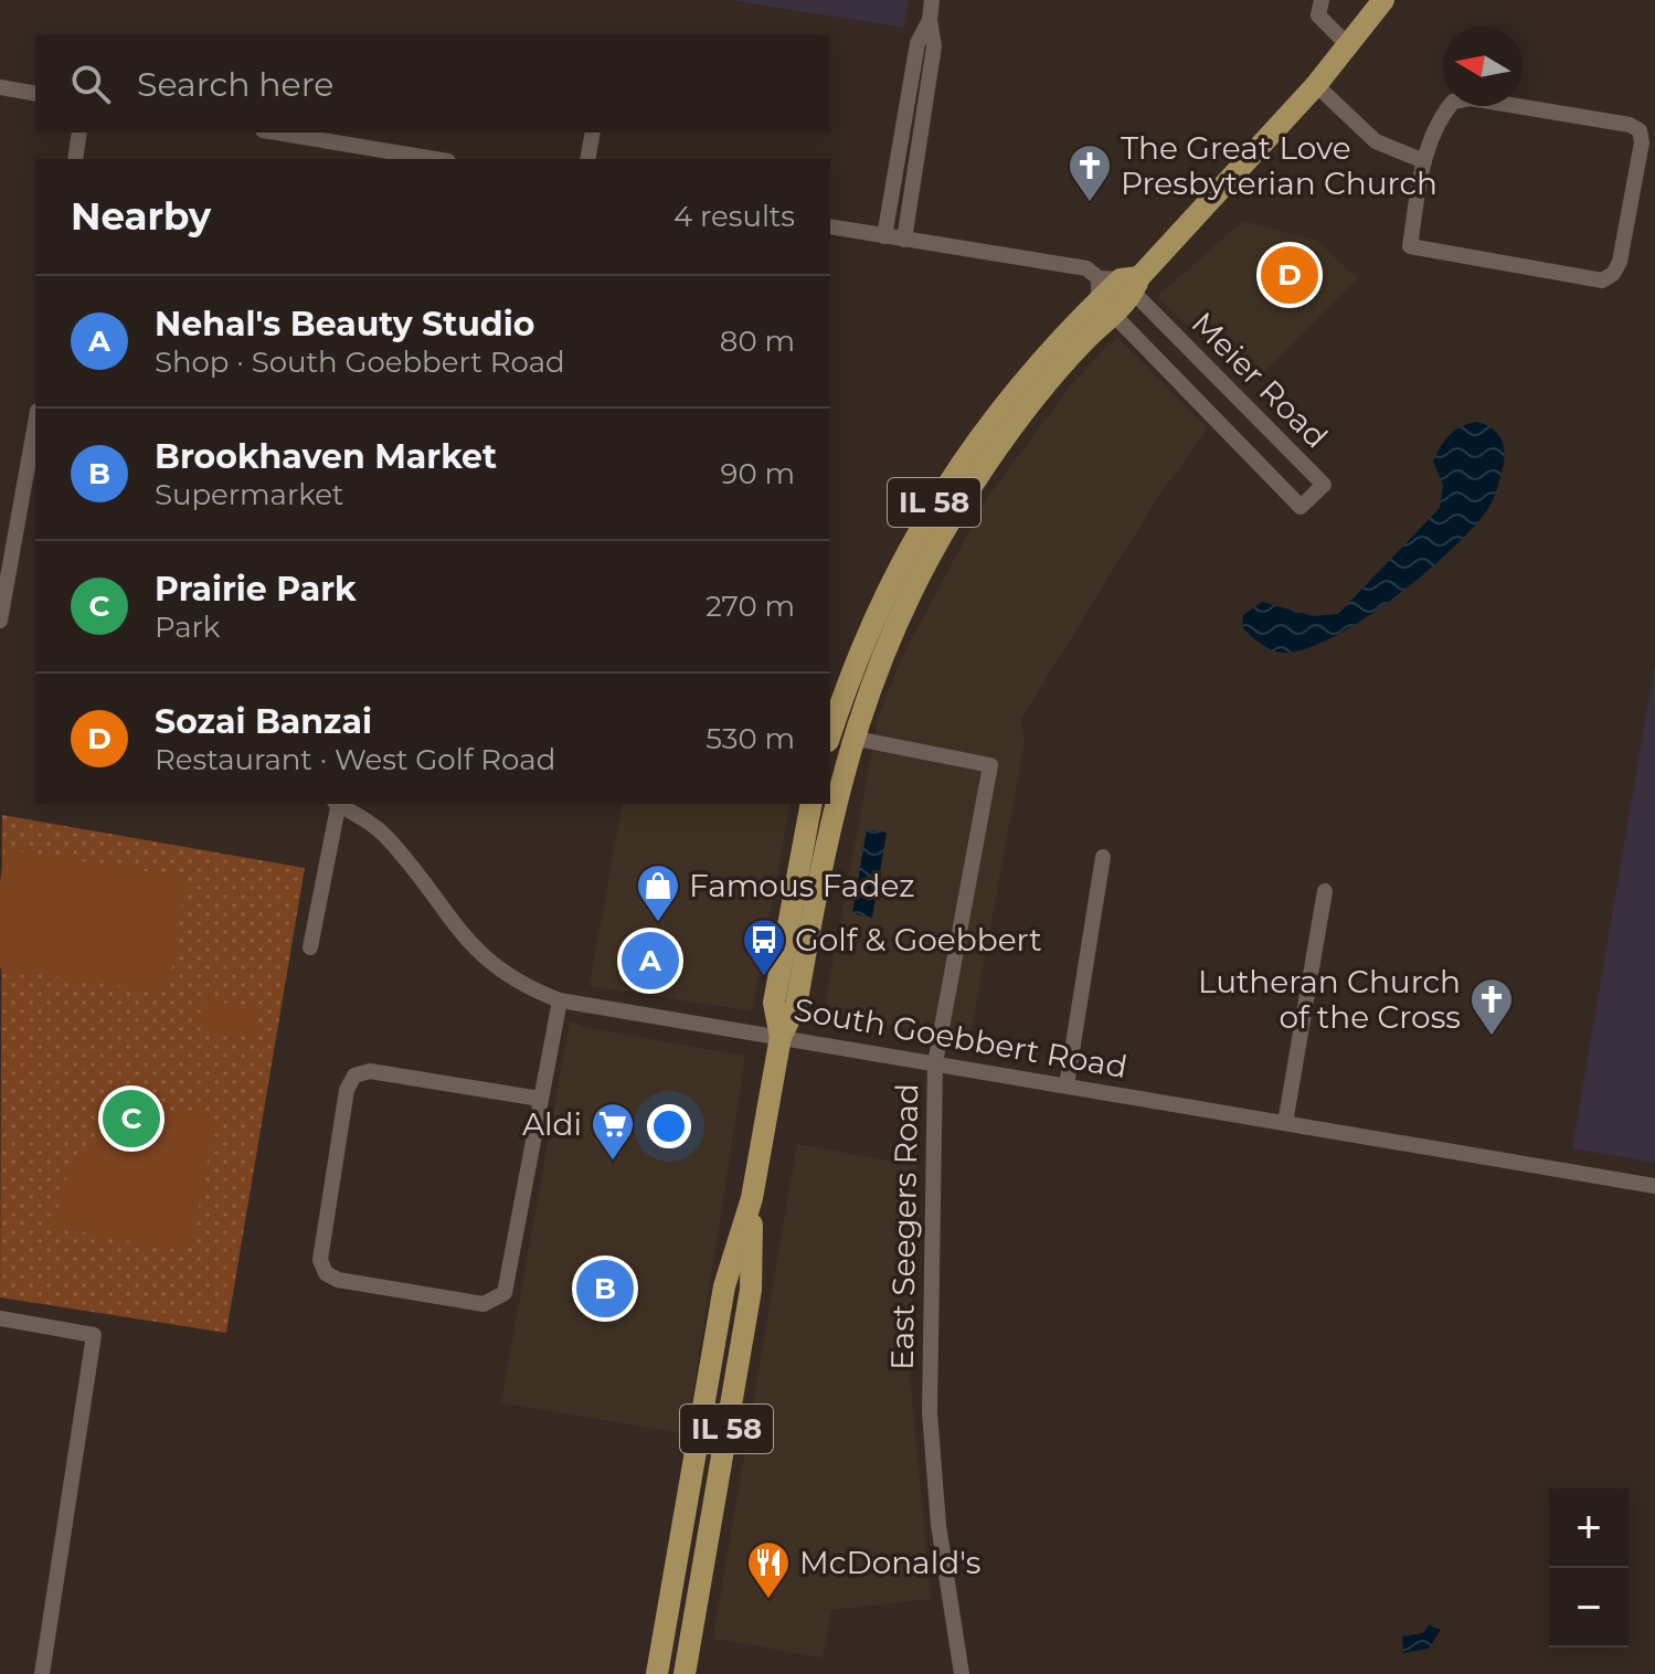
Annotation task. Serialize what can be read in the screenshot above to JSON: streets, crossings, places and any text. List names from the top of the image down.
{
  "streets": {
    "main road": ["IL 58"],
    "street": ["Meier Road", "South Goebbert Road", "East Seegers Road"]
  },
  "crossings": [
    ["Meier Road", "IL 58"],
    ["IL 58", "South Goebbert Road"],
    ["IL 58", "East Seegers Road"],
    ["South Goebbert Road", "East Seegers Road"]
  ],
  "places": {
    "church": ["The Great Love Presbyterian Church", "Lutheran Church of the Cross"],
    "shop": ["Famous Fadez"],
    "bus stop": ["Golf & Goebbert"],
    "supermarket": ["Aldi"],
    "restaurant": ["McDonald's"]
  },
  "north": "left",
  "page": {
    "search": "Search here",
    "heading": ["Nearby", "4 results"],
    "pins": [
      "D",
      "A",
      "C",
      "B"
    ],
    "list": [
      {
        "mark": "A",
        "name": "Nehal's Beauty Studio",
        "note": "Shop · South Goebbert Road",
        "value": "80 m"
      },
      {
        "mark": "B",
        "name": "Brookhaven Market",
        "note": "Supermarket",
        "value": "90 m"
      },
      {
        "mark": "C",
        "name": "Prairie Park",
        "note": "Park",
        "value": "270 m"
      },
      {
        "mark": "D",
        "name": "Sozai Banzai",
        "note": "Restaurant · West Golf Road",
        "value": "530 m"
      }
    ],
    "map_buttons": ["+", "−"]
  }
}
